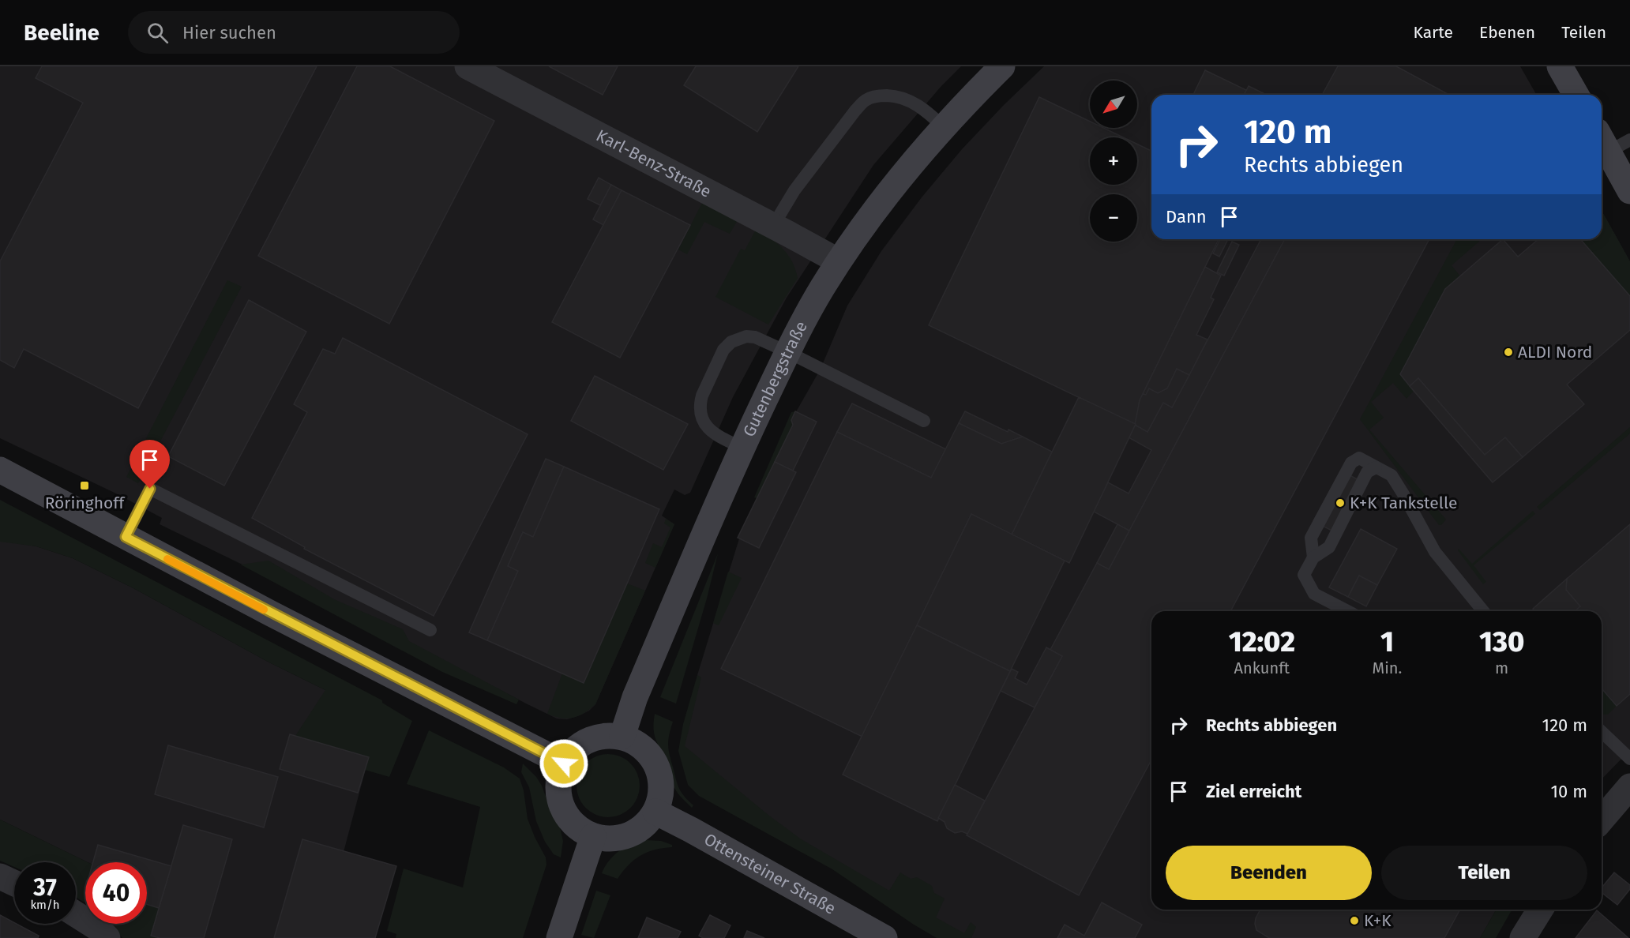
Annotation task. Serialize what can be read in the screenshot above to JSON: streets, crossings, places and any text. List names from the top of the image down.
{
  "streets": {
    "street": ["Karl-Benz-Straße", "Gutenbergstraße", "Ottensteiner Straße"]
  },
  "crossings": [
    ["Karl-Benz-Straße", "Gutenbergstraße"],
    ["Gutenbergstraße", "Ottensteiner Straße"]
  ],
  "places": {
    "other": ["ALDI Nord", "K+K Tankstelle", "K+K"],
    "transit": ["Röringhoff"]
  },
  "north": "bottom left",
  "page": {
    "header": "Beeline",
    "search": "Hier suchen",
    "nav": ["Karte", "Ebenen", "Teilen"],
    "map_buttons": ["+", "−"],
    "turn": ["120 m", "Rechts abbiegen"],
    "then": "Dann",
    "eta": [
      "12:02",
      "Ankunft",
      "1",
      "Min.",
      "130",
      "m"
    ],
    "list": [
      {
        "name": "Rechts abbiegen",
        "value": "120 m"
      },
      {
        "name": "Ziel erreicht",
        "value": "10 m"
      }
    ],
    "buttons": ["Beenden", "Teilen"],
    "speed": "37 km/h",
    "limit": "40"
  }
}
